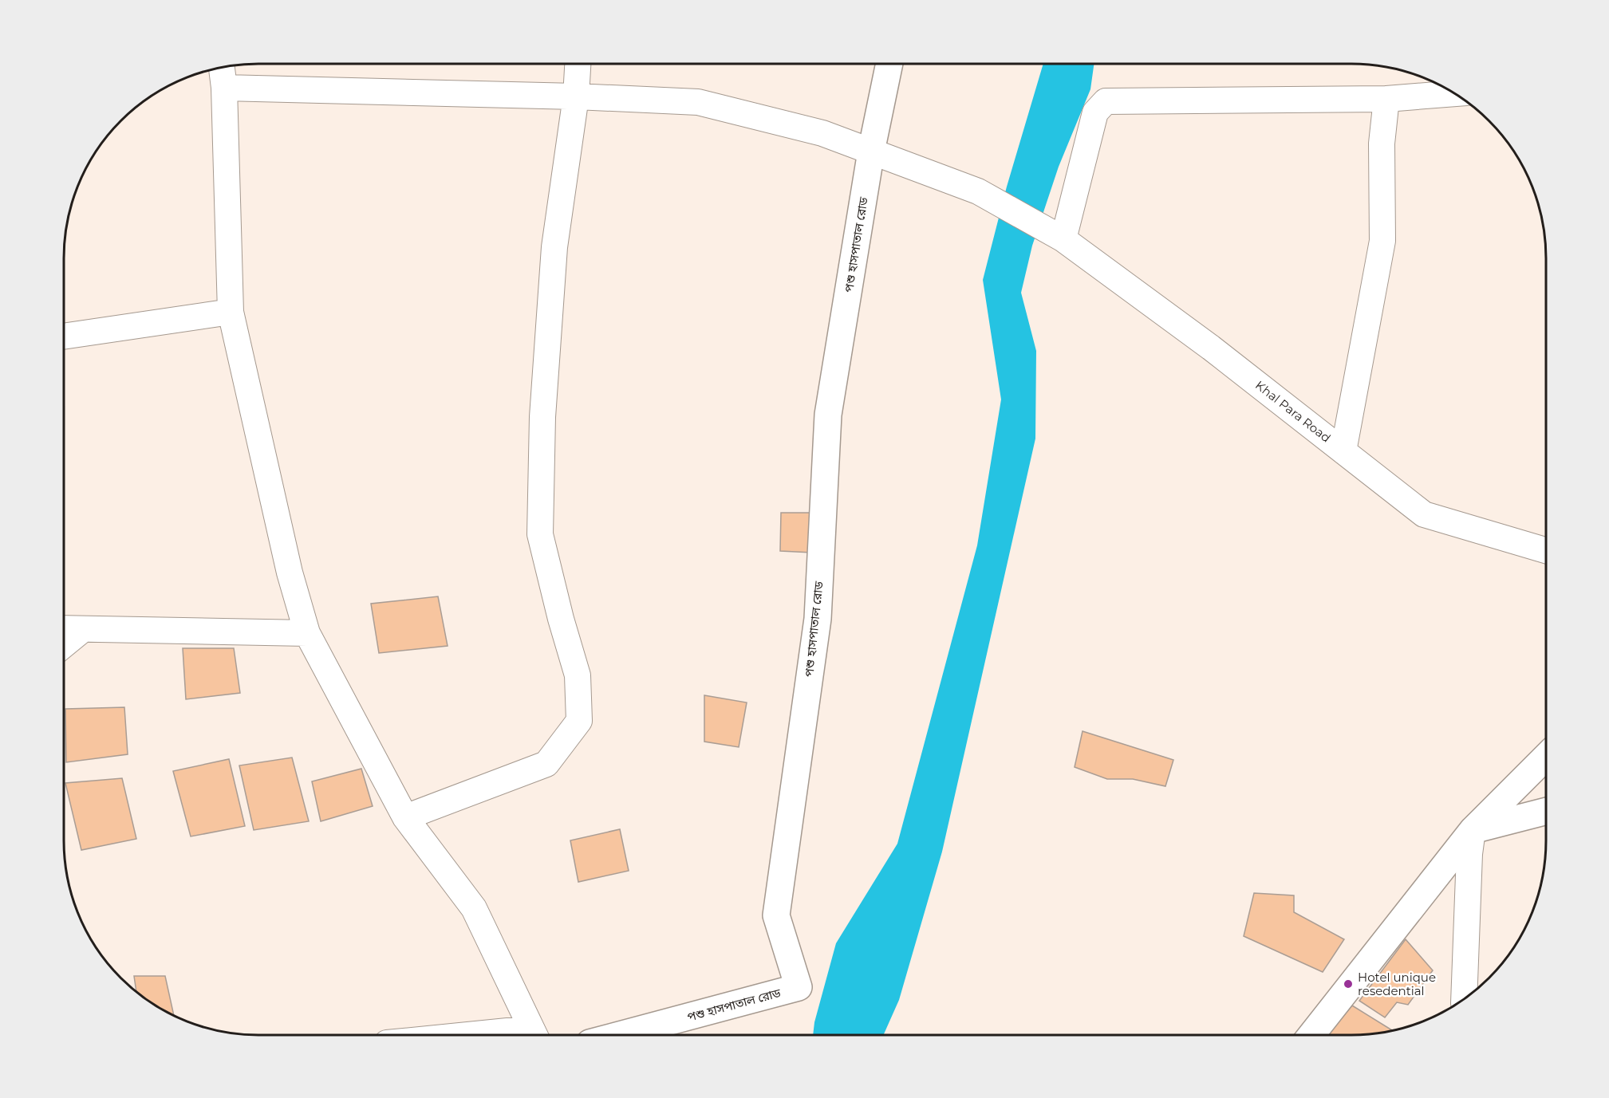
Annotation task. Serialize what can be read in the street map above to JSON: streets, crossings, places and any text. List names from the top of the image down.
{
  "streets": {
    "street": ["পশু হাসপাতাল রোড", "Khal Para Road"]
  },
  "crossings": [
    ["পশু হাসপাতাল রোড", "Khal Para Road"]
  ],
  "places": ["Hotel unique resedential"]
}
